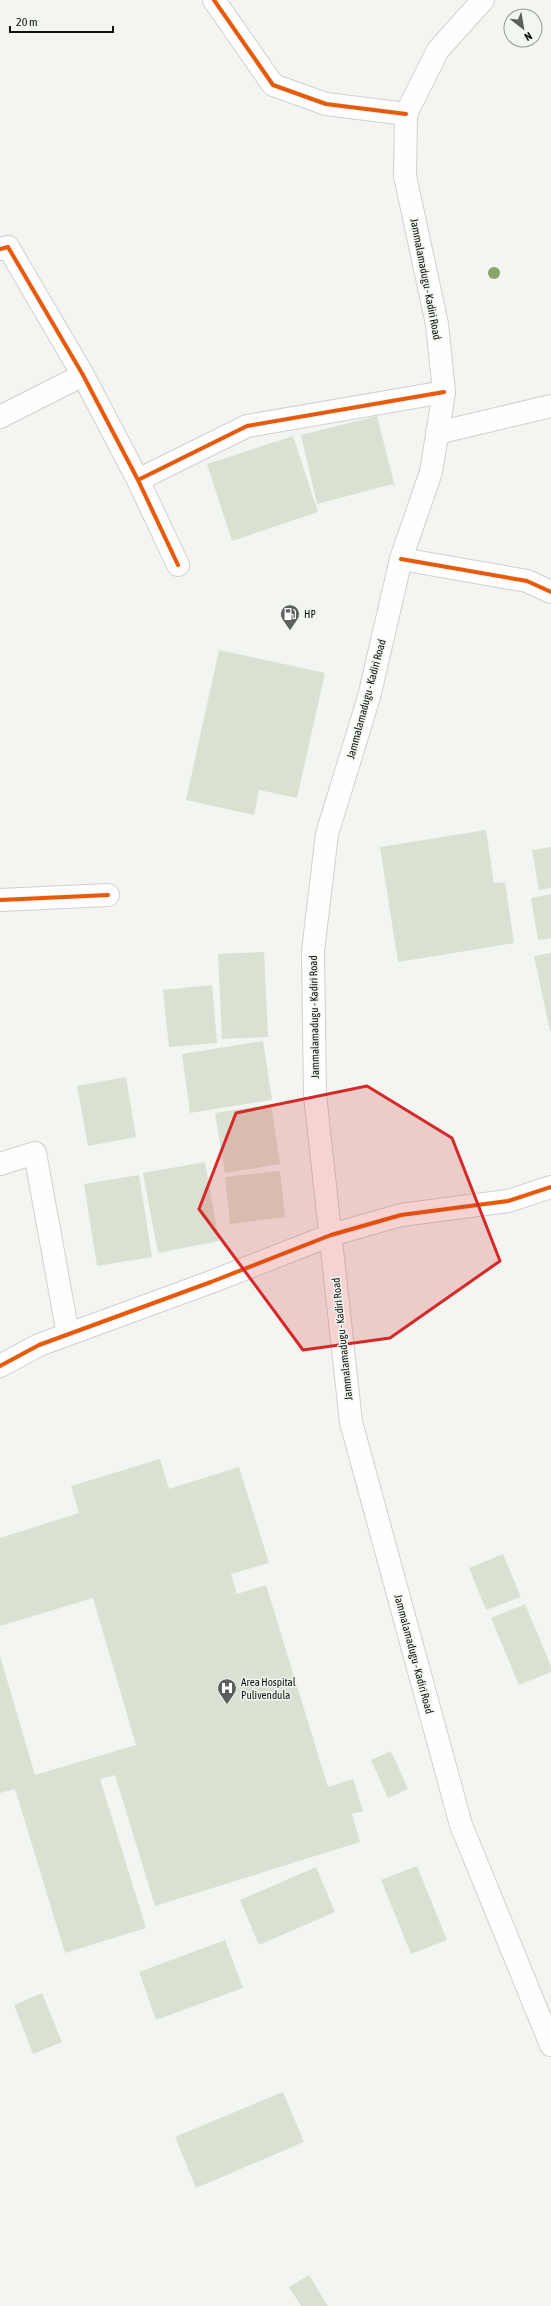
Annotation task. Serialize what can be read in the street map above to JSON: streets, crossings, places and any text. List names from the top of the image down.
{
  "streets": {
    "street": ["Jammalamadugu - Kadiri Road"]
  },
  "places": {
    "fuel station": ["HP"],
    "hospital": ["Area Hospital Pulivendula"]
  },
  "scale_bar": "20 m",
  "north": "bottom right"
}
